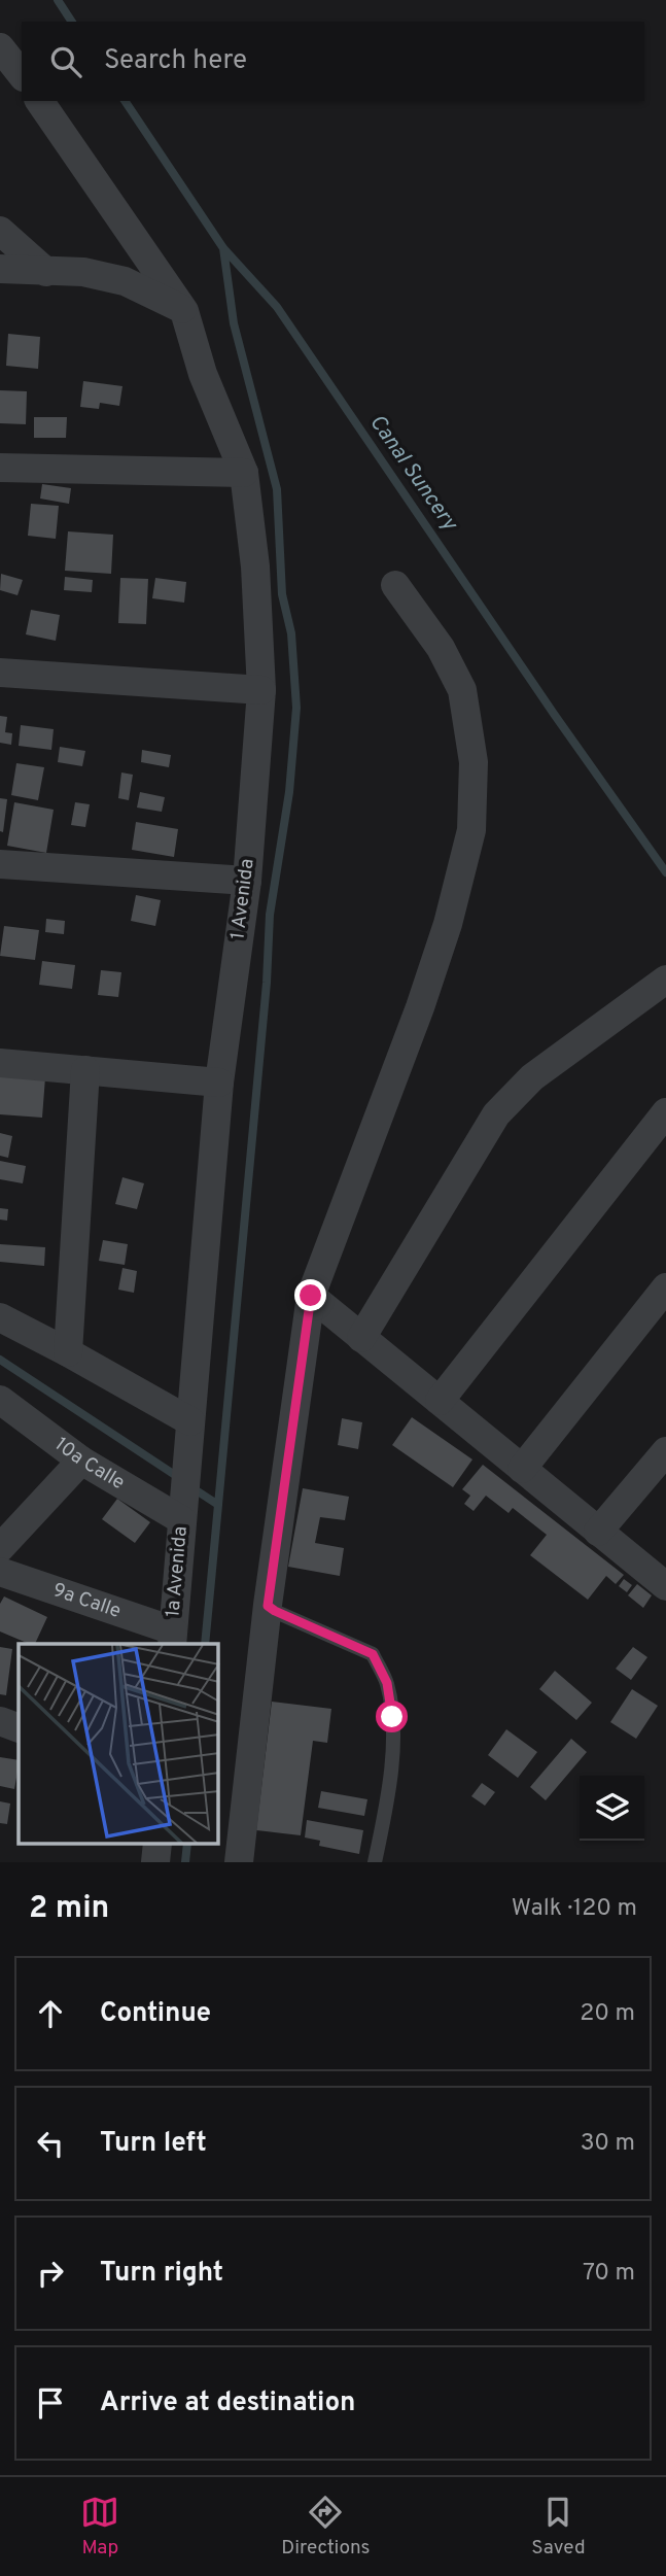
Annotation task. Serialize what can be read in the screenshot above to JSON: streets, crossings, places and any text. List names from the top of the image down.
{
  "streets": {
    "street": [
      "1 Avenida",
      "10a Calle",
      "1a Avenida",
      "9a Calle"
    ]
  },
  "crossings": [
    ["1 Avenida", "10a Calle"],
    ["1 Avenida", "1a Avenida"],
    ["10a Calle", "1a Avenida"],
    ["1a Avenida", "9a Calle"]
  ],
  "water": ["Canal Suncery"],
  "page": {
    "search": "Search here",
    "heading": ["2 min", "Walk · 120 m"],
    "list": [
      ["Continue", "20 m"],
      ["Turn left", "30 m"],
      ["Turn right", "70 m"],
      "Arrive at destination"
    ],
    "nav": ["Map", "Directions", "Saved"]
  }
}
